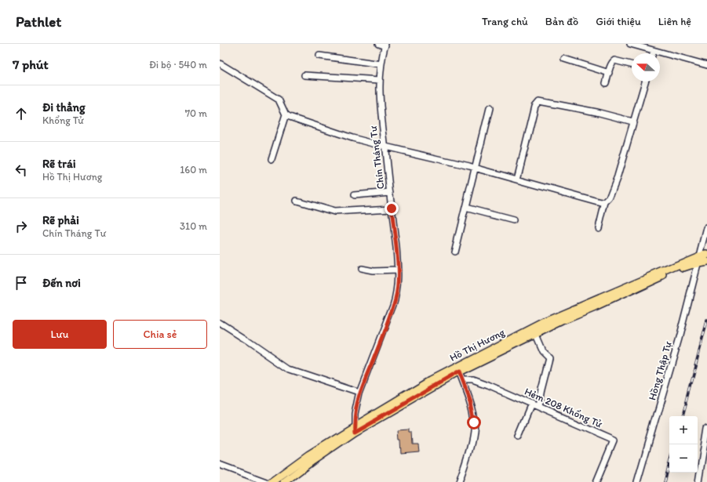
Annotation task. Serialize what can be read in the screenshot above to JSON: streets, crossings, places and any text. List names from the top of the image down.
{
  "streets": {
    "main road": ["Hồ Thị Hương"],
    "street": ["Chín Tháng Tư", "Hồng Thập Tự", "Hẻm 208 Khổng Tử"]
  },
  "crossings": [
    ["Chín Tháng Tư", "Hồ Thị Hương"],
    ["Hồ Thị Hương", "Hồng Thập Tự"]
  ],
  "north": "left",
  "page": {
    "header": "Pathlet",
    "nav": [
      "Trang chủ",
      "Bản đồ",
      "Giới thiệu",
      "Liên hệ"
    ],
    "heading": ["7 phút", "Đi bộ · 540 m"],
    "list": [
      ["Đi thẳng", "Khổng Tử", "70 m"],
      ["Rẽ trái", "Hồ Thị Hương", "160 m"],
      ["Rẽ phải", "Chín Tháng Tư", "310 m"],
      "Đến nơi"
    ],
    "buttons": ["Lưu", "Chia sẻ"],
    "map_buttons": ["+", "−"]
  }
}
